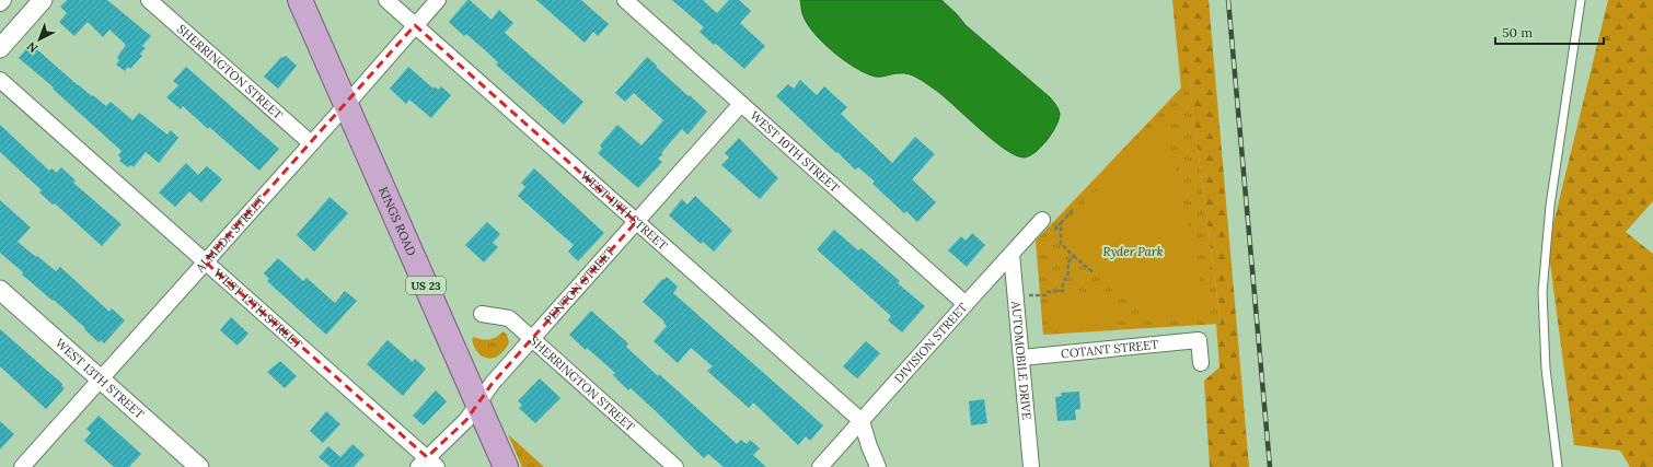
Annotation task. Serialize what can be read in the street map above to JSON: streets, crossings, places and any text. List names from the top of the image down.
{
  "streets": {
    "main road": ["KINGS ROAD", "US 23"],
    "street": [
      "SHERRINGTON STREET",
      "WEST 10TH STREET",
      "WEST 11TH STREET",
      "ALMEDA STREET",
      "PENTON STREET",
      "WEST 12TH STREET",
      "DIVISION STREET",
      "COTANT STREET",
      "AUTOMOBILE DRIVE",
      "WEST 13TH STREET"
    ]
  },
  "crossings": [
    ["SHERRINGTON STREET", "ALMEDA STREET"],
    ["SHERRINGTON STREET", "PENTON STREET"],
    ["WEST 10TH STREET", "PENTON STREET"],
    ["WEST 10TH STREET", "DIVISION STREET"],
    ["WEST 11TH STREET", "ALMEDA STREET"],
    ["WEST 11TH STREET", "PENTON STREET"],
    ["WEST 11TH STREET", "DIVISION STREET"],
    ["KINGS ROAD", "ALMEDA STREET"],
    ["KINGS ROAD", "PENTON STREET"],
    ["ALMEDA STREET", "WEST 12TH STREET"],
    ["ALMEDA STREET", "WEST 13TH STREET"],
    ["PENTON STREET", "WEST 12TH STREET"],
    ["DIVISION STREET", "AUTOMOBILE DRIVE"],
    ["COTANT STREET", "AUTOMOBILE DRIVE"]
  ],
  "parks": ["Ryder Park"],
  "scale_bar": "50 m",
  "north": "bottom left"
}
